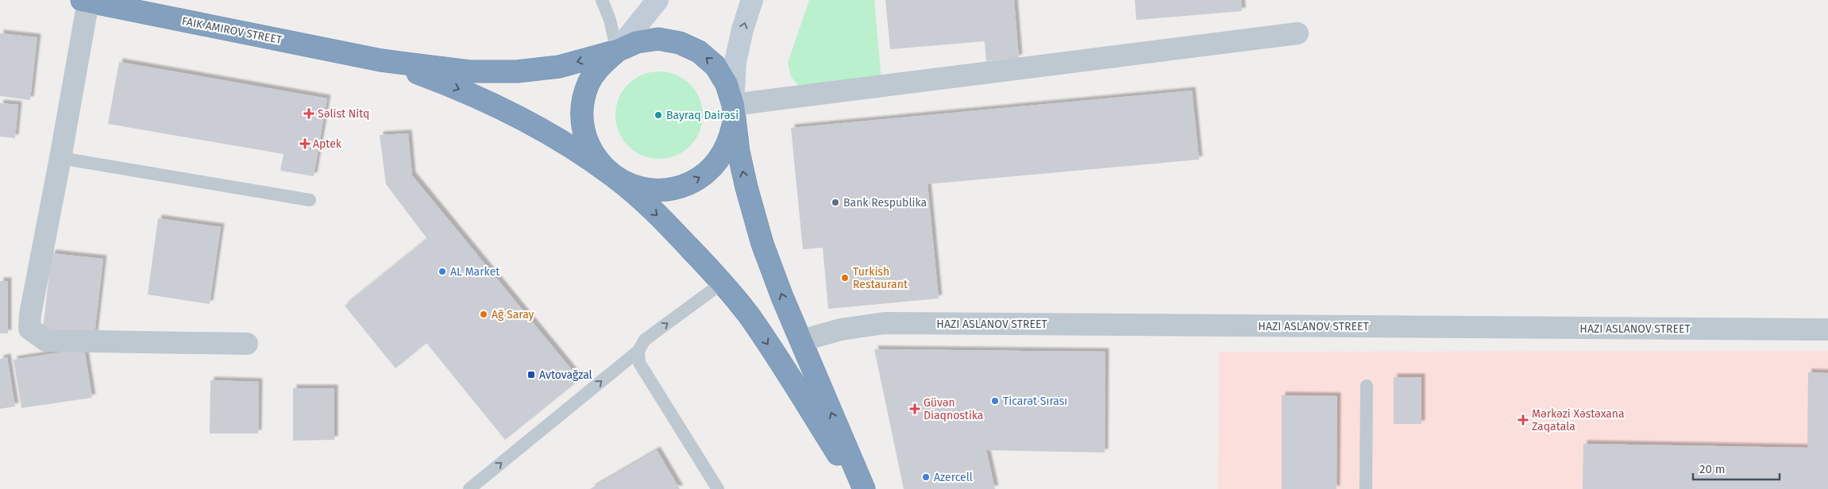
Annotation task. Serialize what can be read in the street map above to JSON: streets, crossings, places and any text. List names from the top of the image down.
{
  "streets": {
    "highway": ["FAIK AMIROV STREET"],
    "street": ["HAZI ASLANOV STREET"]
  },
  "places": {
    "health": [
      "Səlist Nitq",
      "Aptek",
      "Güvən Diaqnostika",
      "Mərkəzi Xəstəxana Zaqatala"
    ],
    "other": [
      "Bayraq Dairəsi",
      "Bank Respublika",
      "AL Market",
      "Turkish Restaurant",
      "Ağ Saray",
      "Ticarət Sırası",
      "Azercell"
    ],
    "transit": ["Avtovağzal"]
  },
  "scale_bar": "20 m"
}
